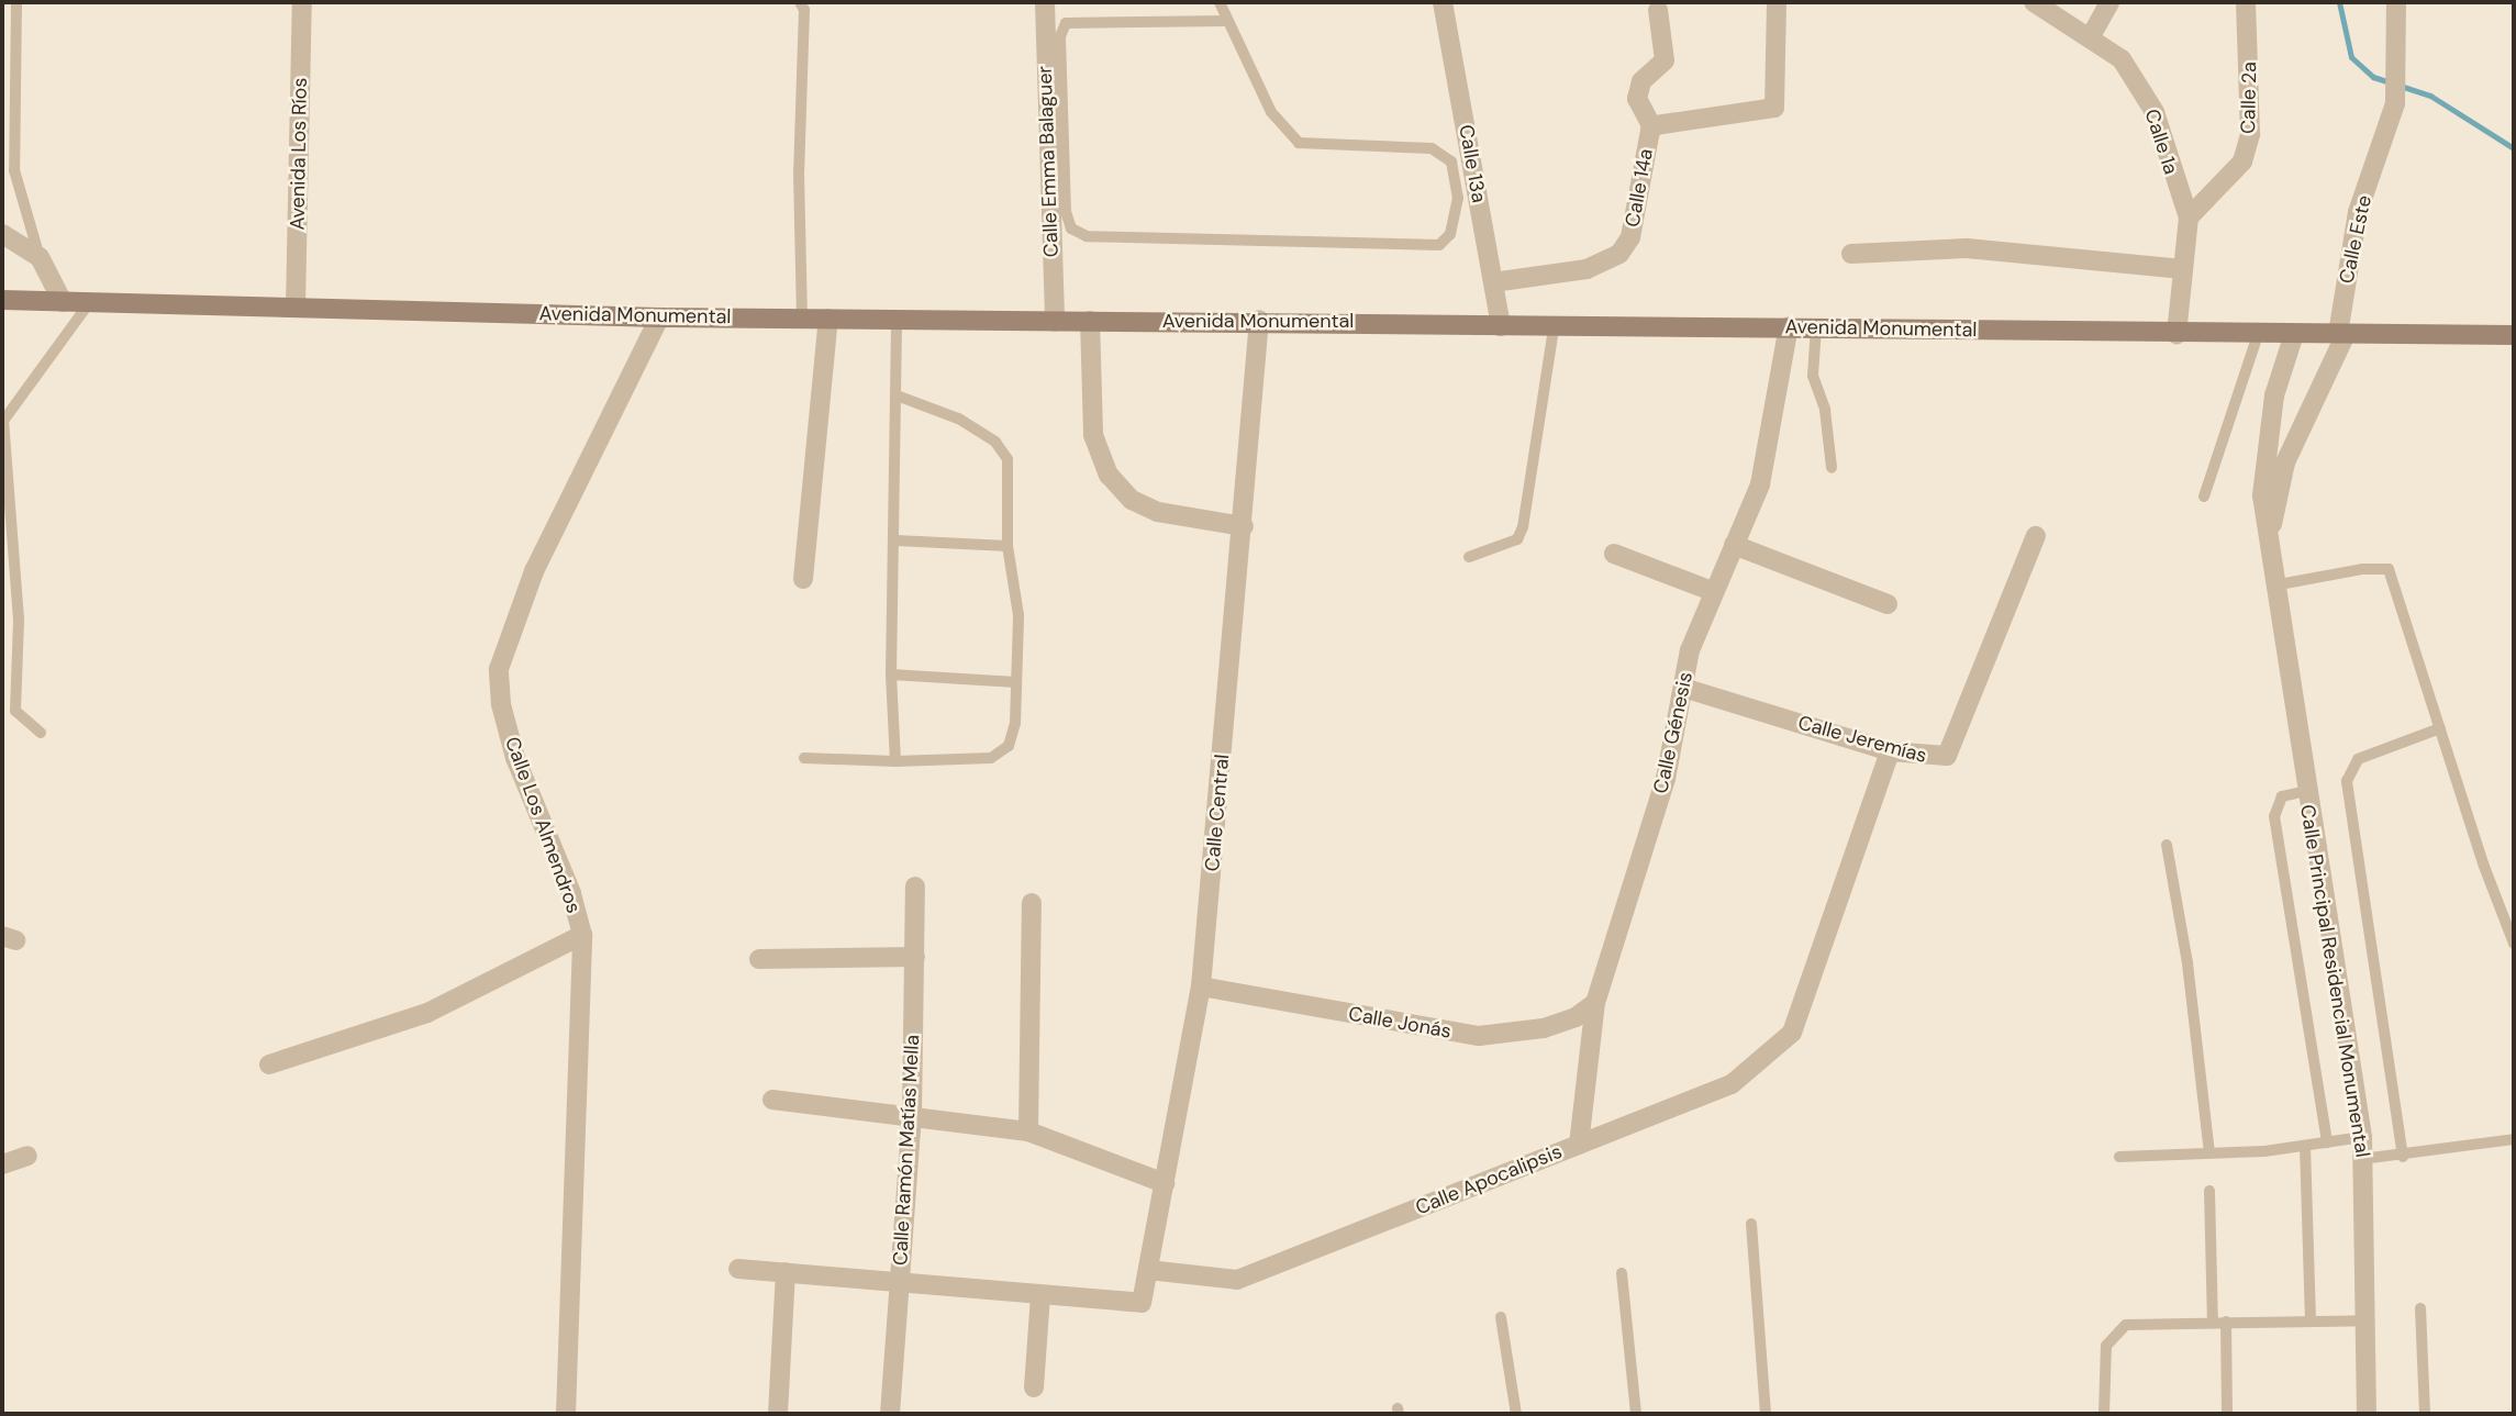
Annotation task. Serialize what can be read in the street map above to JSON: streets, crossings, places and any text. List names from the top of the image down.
{
  "streets": {
    "main road": ["Avenida Monumental"],
    "street": [
      "Calle 2a",
      "Calle 1a",
      "Avenida Los Ríos",
      "Calle Emma Balaguer",
      "Calle 13a",
      "Calle 14a",
      "Calle Este",
      "Calle Génesis",
      "Calle Jeremías",
      "Calle Central",
      "Calle Los Almendros",
      "Calle Principal Residencial Monumental",
      "Calle Jonás",
      "Calle Ramón Matías Mella",
      "Calle Apocalipsis"
    ]
  },
  "crossings": [
    ["Calle 2a", "Calle 1a"],
    ["Calle 1a", "Avenida Monumental"],
    ["Avenida Los Ríos", "Avenida Monumental"],
    ["Calle Emma Balaguer", "Avenida Monumental"],
    ["Calle 13a", "Calle 14a"],
    ["Calle 13a", "Avenida Monumental"],
    ["Calle Este", "Avenida Monumental"],
    ["Calle Este", "Calle Principal Residencial Monumental"],
    ["Avenida Monumental", "Calle Génesis"],
    ["Avenida Monumental", "Calle Central"],
    ["Avenida Monumental", "Calle Los Almendros"],
    ["Avenida Monumental", "Calle Principal Residencial Monumental"],
    ["Calle Génesis", "Calle Jeremías"],
    ["Calle Génesis", "Calle Jonás"],
    ["Calle Génesis", "Calle Apocalipsis"],
    ["Calle Jeremías", "Calle Apocalipsis"],
    ["Calle Central", "Calle Jonás"],
    ["Calle Central", "Calle Apocalipsis"]
  ]
}
